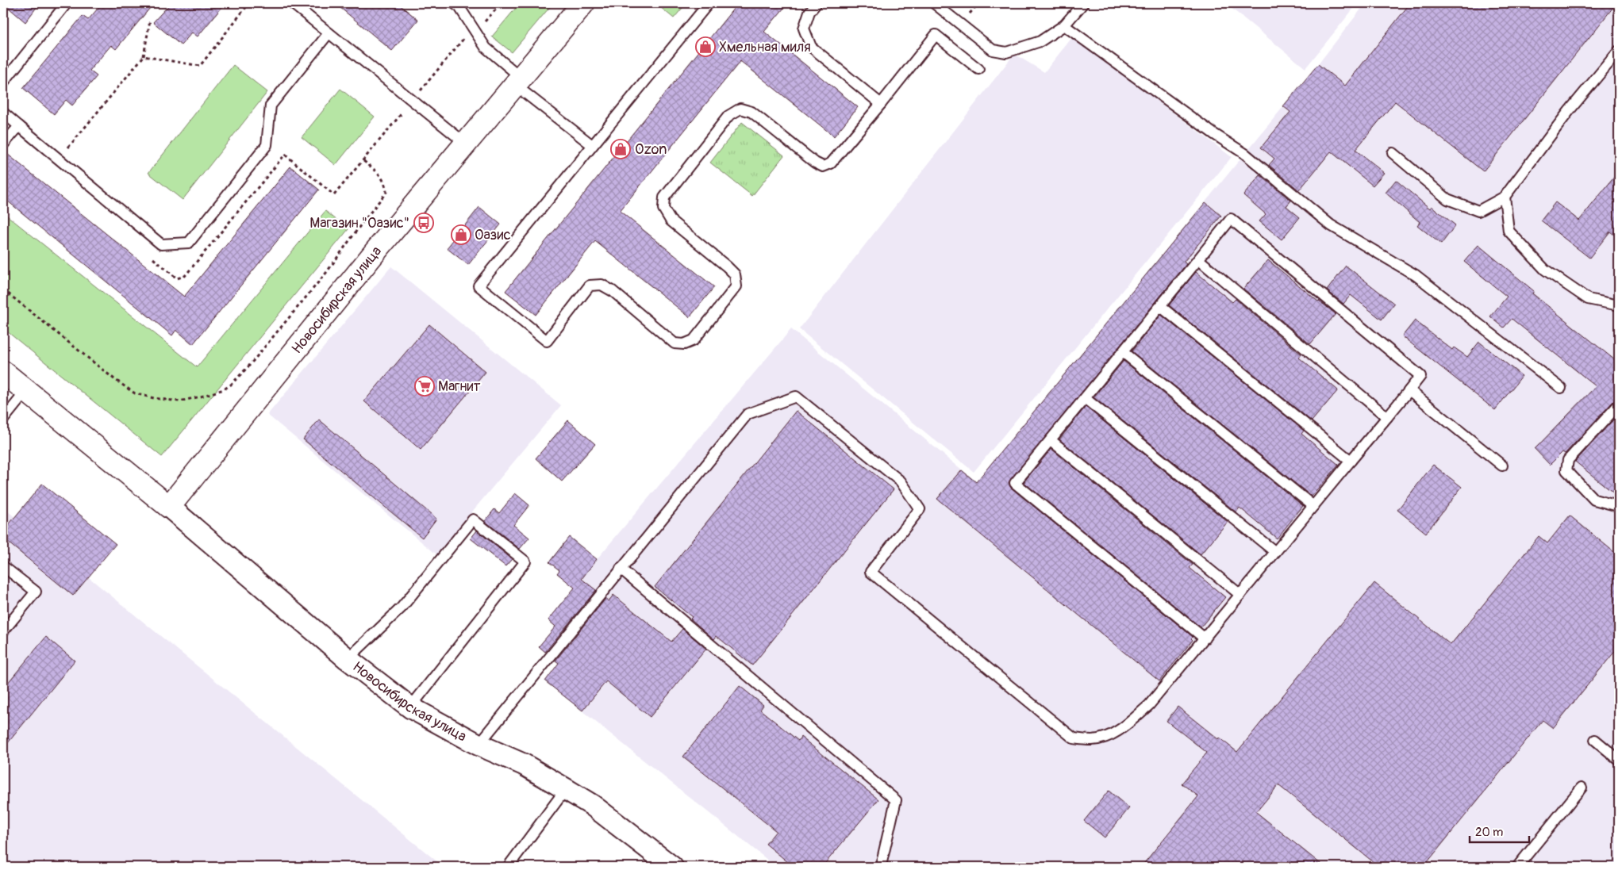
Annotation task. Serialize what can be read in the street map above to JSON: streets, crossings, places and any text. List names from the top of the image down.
{
  "streets": {
    "street": ["Новосибирская улица"]
  },
  "places": {
    "shop": ["Хмельная миля", "Ozon", "Оазис"],
    "bus stop": ["Магазин \"Оазис\""],
    "supermarket": ["Магнит"]
  },
  "scale_bar": "20 m"
}
